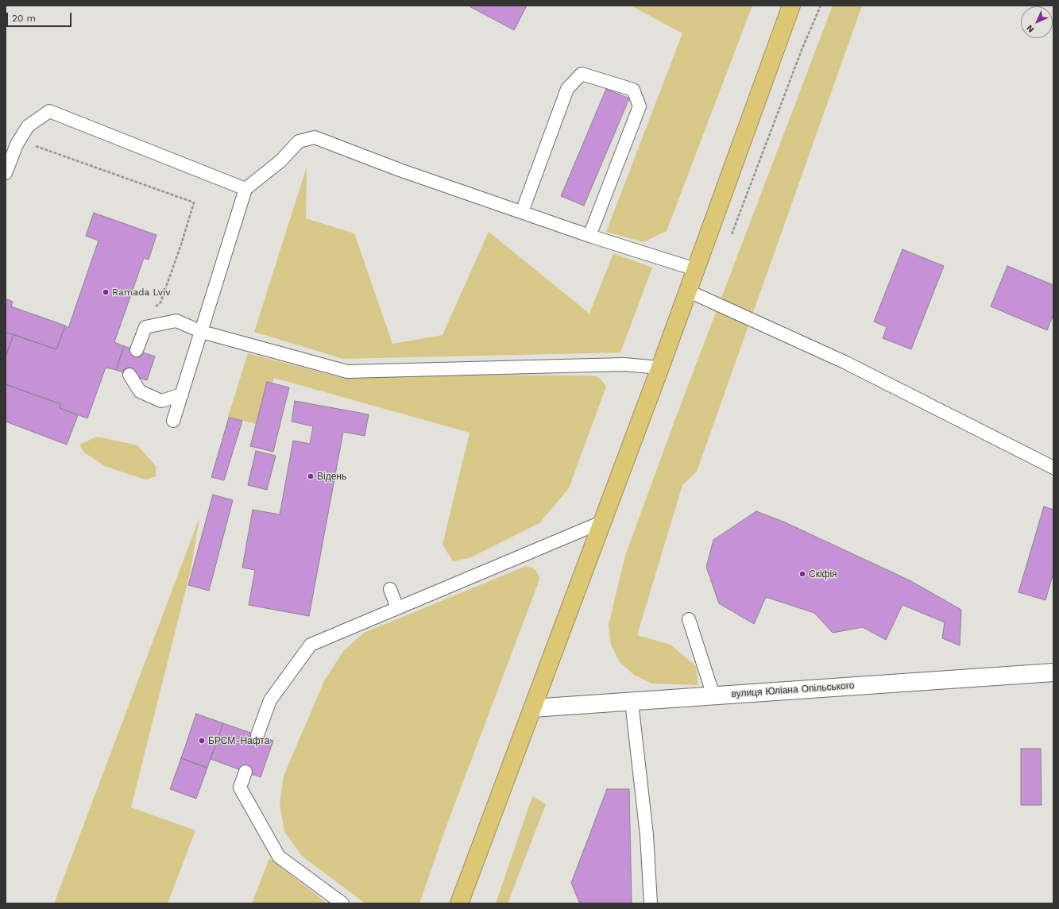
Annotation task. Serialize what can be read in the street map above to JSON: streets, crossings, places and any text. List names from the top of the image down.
{
  "streets": {
    "street": ["вулиця Юліана Опільського"]
  },
  "places": [
    "Ramada Lviv",
    "Відень",
    "Скіфія",
    "БРСМ-Нафта"
  ],
  "scale_bar": "20 m",
  "north": "bottom left"
}
